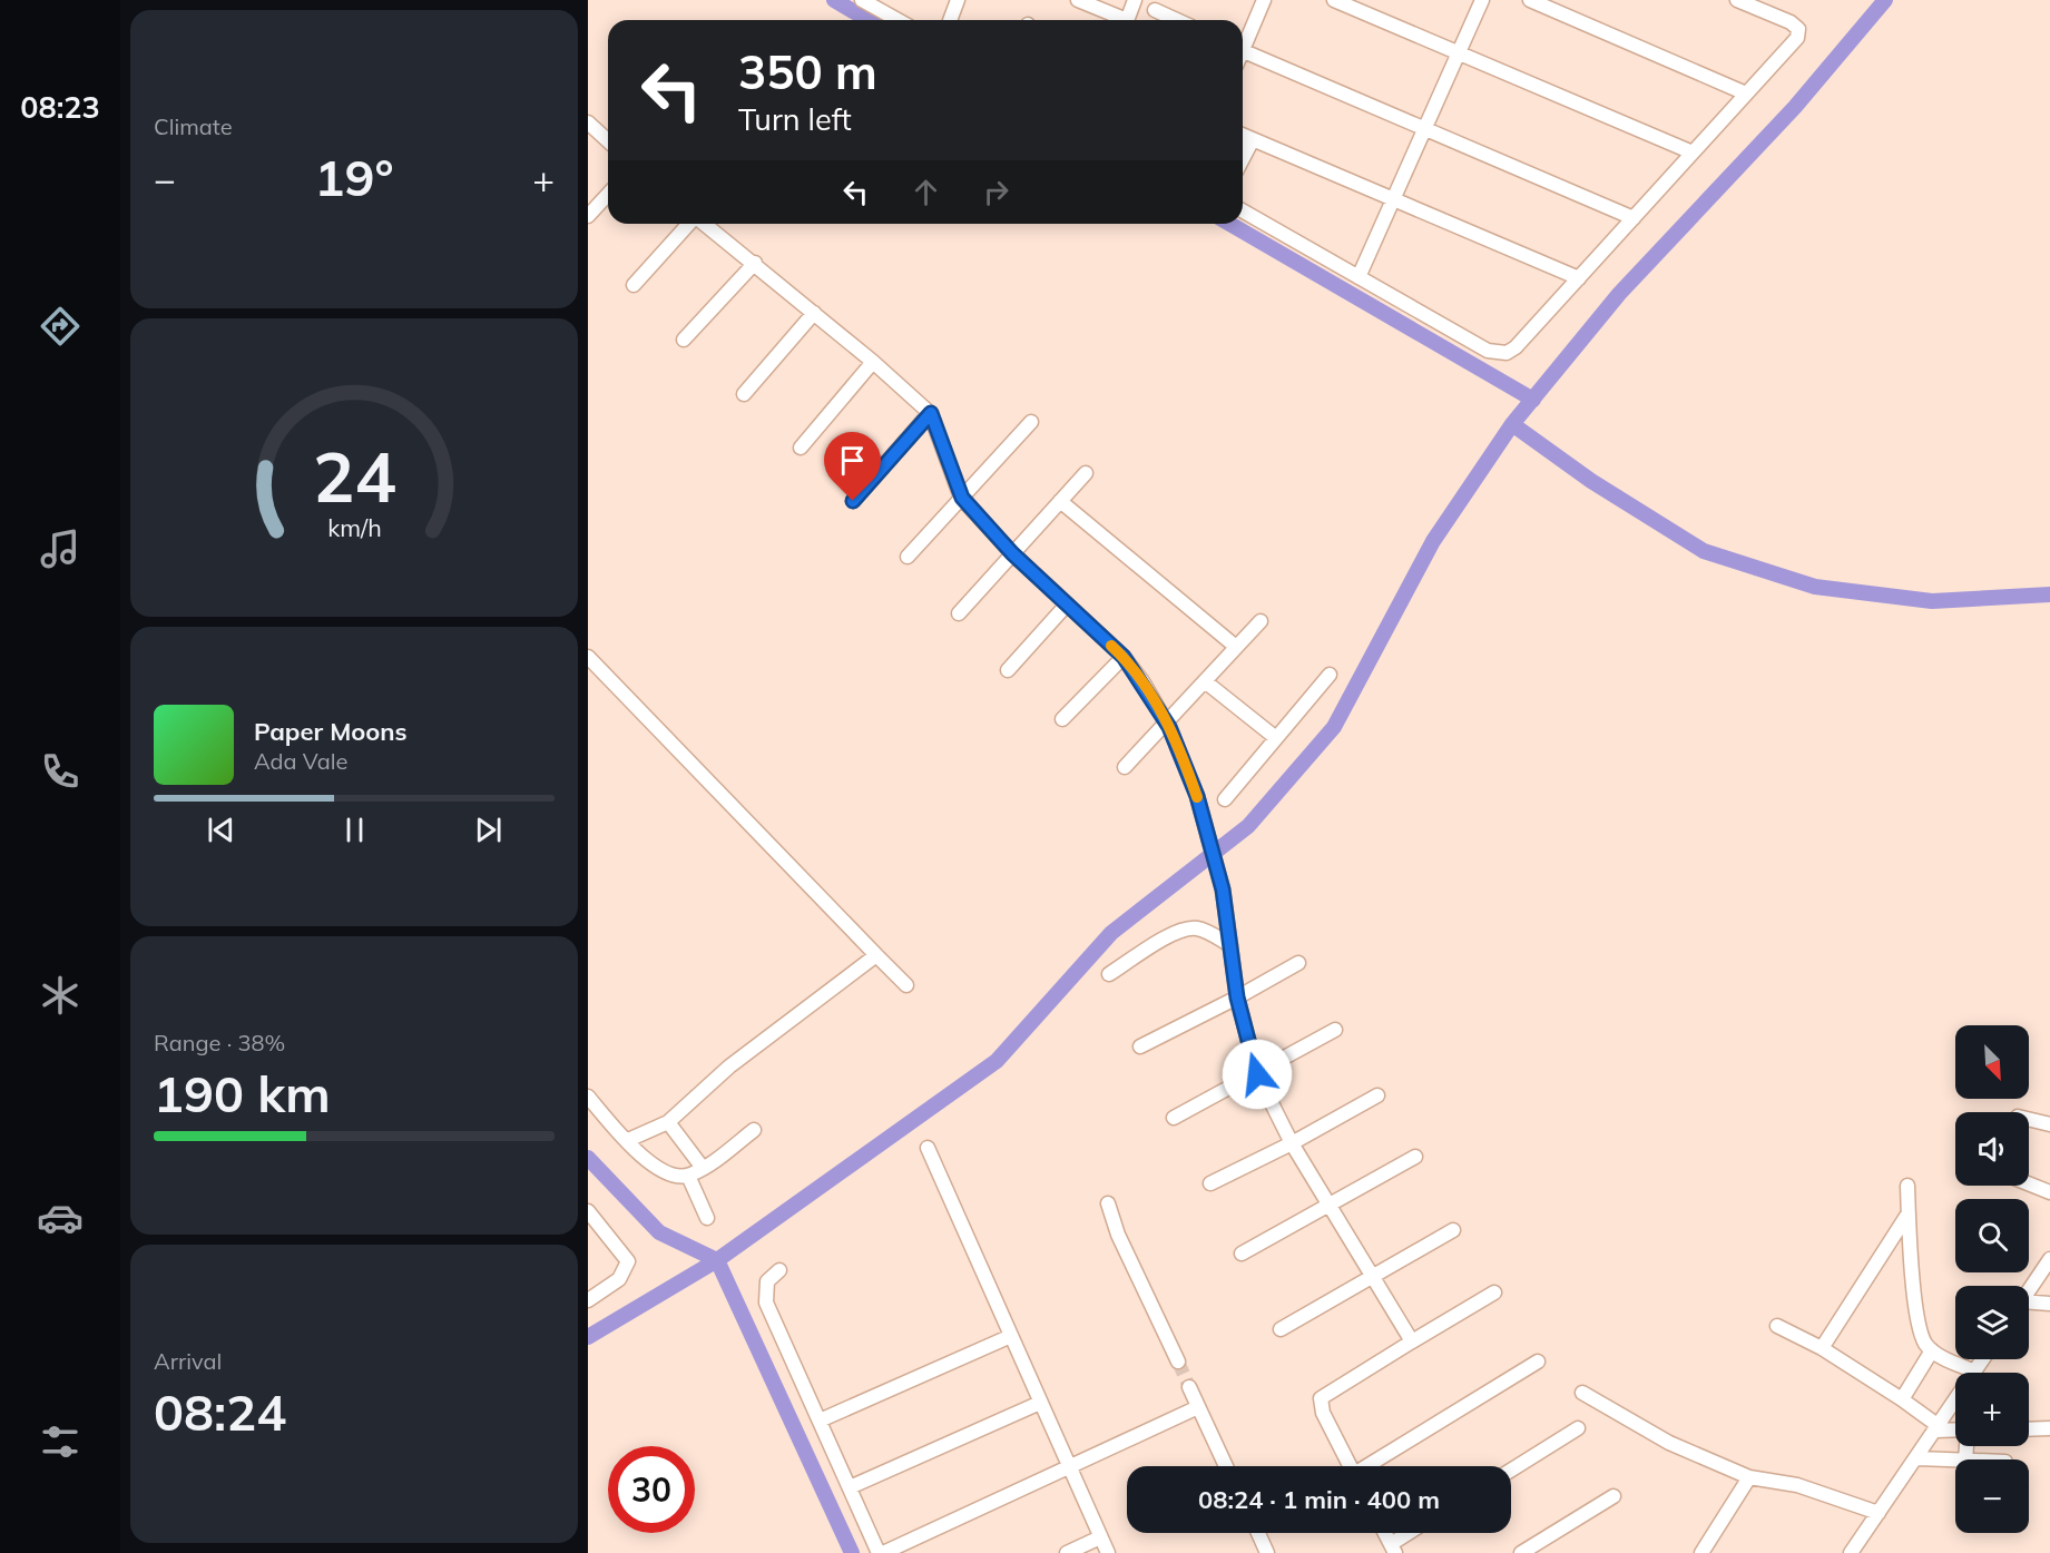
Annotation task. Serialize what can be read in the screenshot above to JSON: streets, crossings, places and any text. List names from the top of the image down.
{
  "north": "bottom right",
  "page": {
    "tabs": "08:23",
    "tile": [
      "Climate",
      ["Range · 38%", "190 km"],
      ["Arrival", "08:24"]
    ],
    "turn": ["350 m", "Turn left"],
    "heat": ["−", "19°", "+"],
    "song": ["Paper Moons", "Ada Vale"],
    "map_buttons": ["+", "−"],
    "limit": "30",
    "trip": "08:24 · 1 min · 400 m",
    "gauge": ["24", "km/h"]
  }
}
